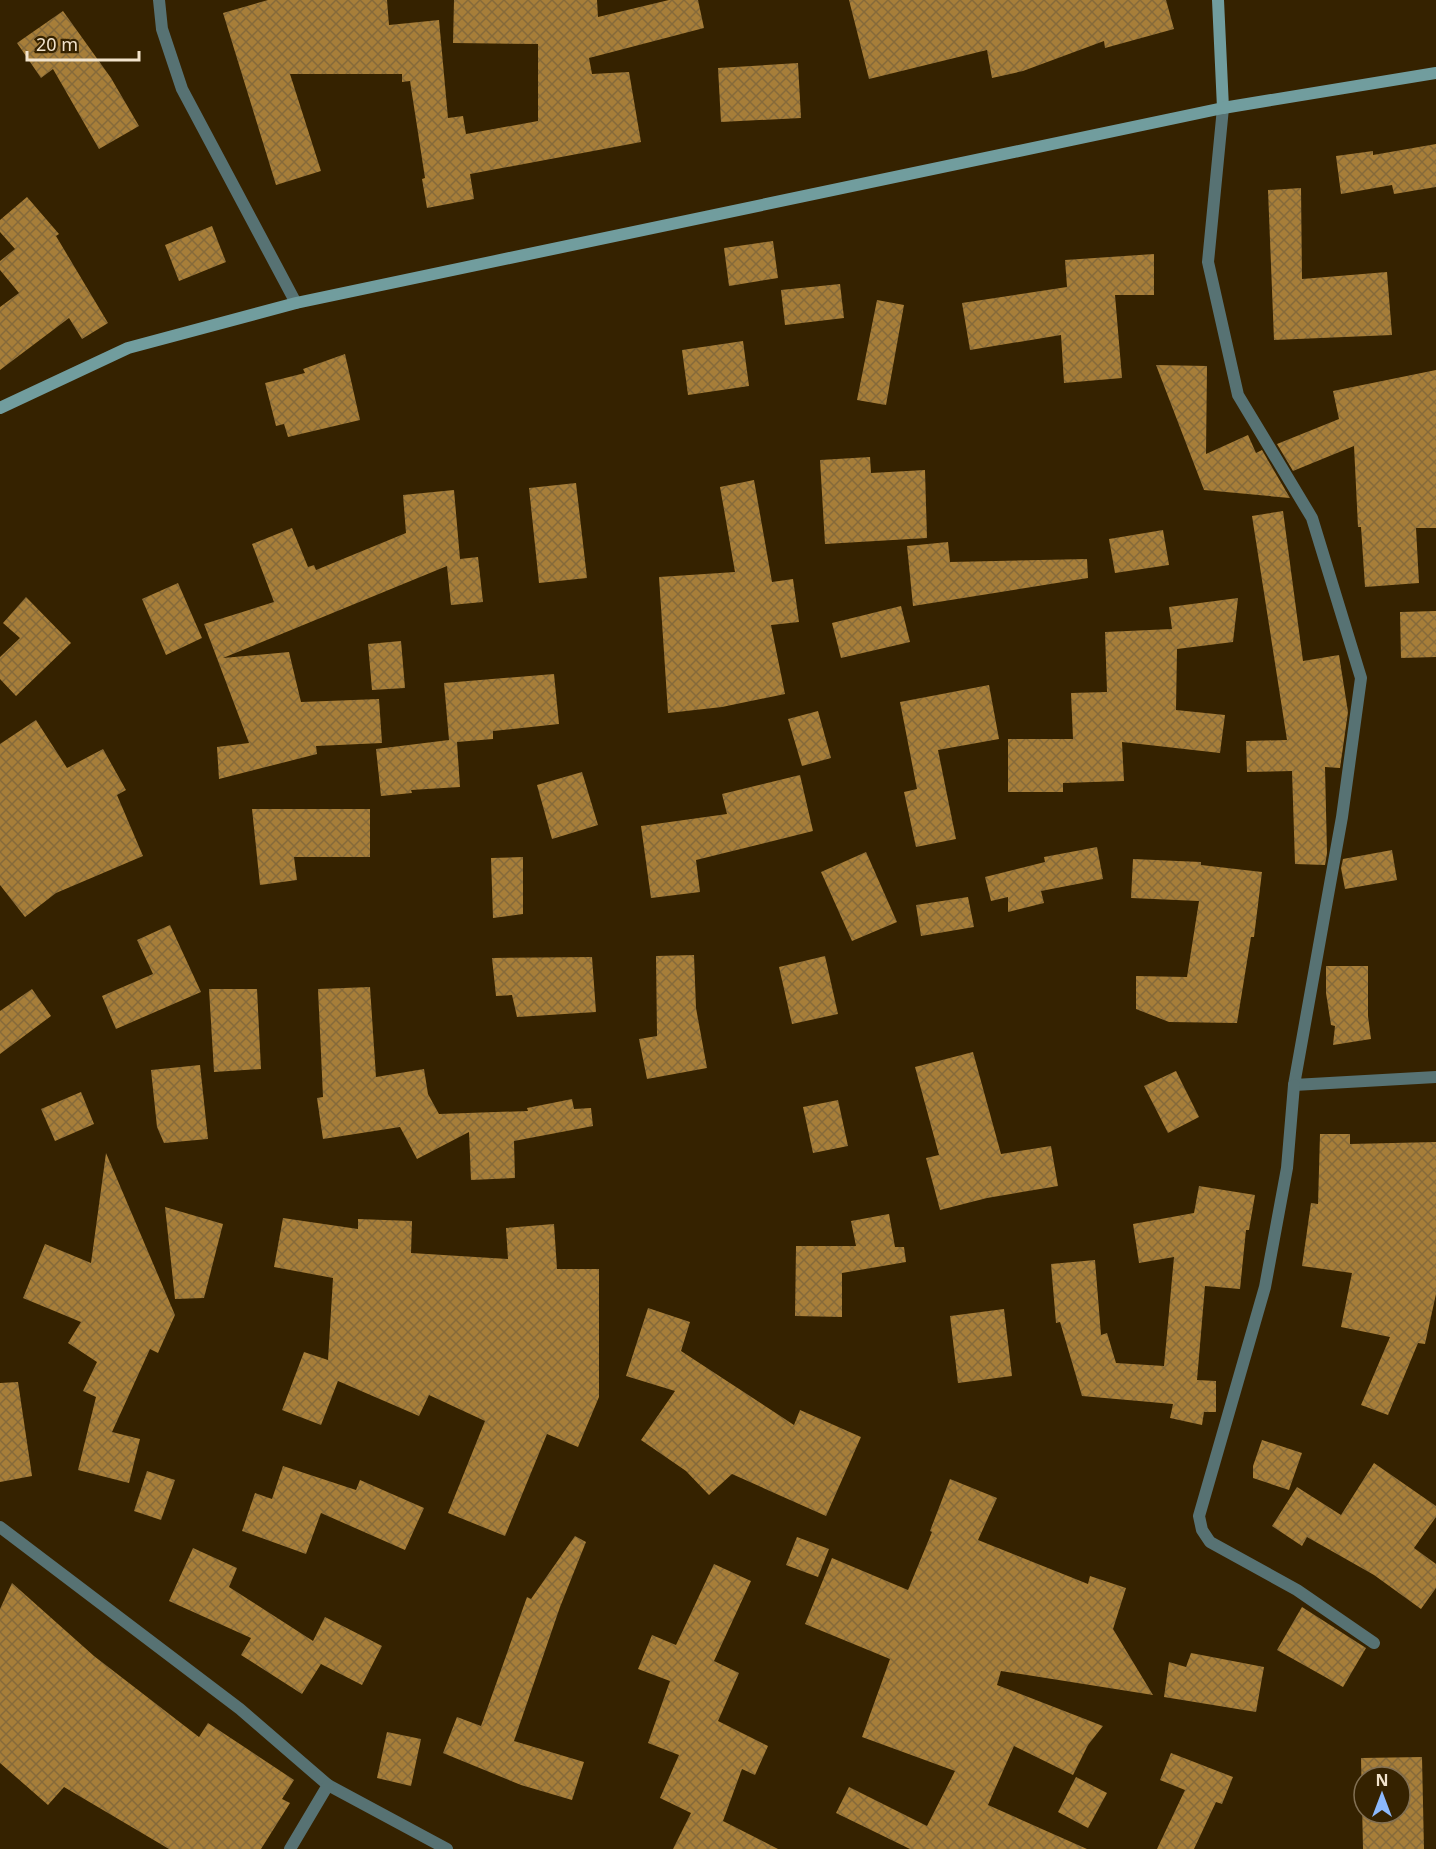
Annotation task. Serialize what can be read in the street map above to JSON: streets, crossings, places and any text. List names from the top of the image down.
{
  "scale_bar": "20 m",
  "north": "top"
}
